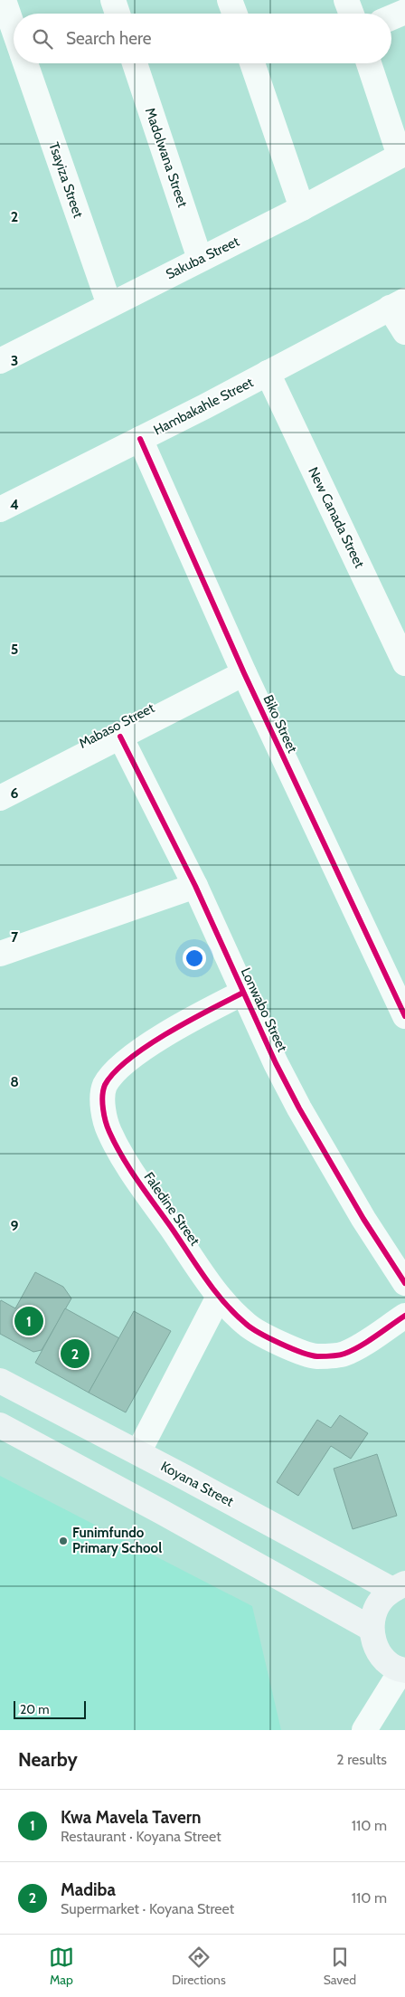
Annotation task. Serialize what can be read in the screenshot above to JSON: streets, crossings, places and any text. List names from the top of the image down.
{
  "streets": {
    "main road": ["Koyana Street"],
    "street": [
      "Madolwana Street",
      "Tsayiza Street",
      "Sakuba Street",
      "Hambakahle Street",
      "New Canada Street",
      "Biko Street",
      "Mabaso Street",
      "Lonwabo Street",
      "Faledine Street"
    ]
  },
  "crossings": [
    ["Madolwana Street", "Sakuba Street"],
    ["Tsayiza Street", "Sakuba Street"],
    ["Hambakahle Street", "New Canada Street"],
    ["Hambakahle Street", "Biko Street"],
    ["Biko Street", "Mabaso Street"],
    ["Mabaso Street", "Lonwabo Street"],
    ["Lonwabo Street", "Faledine Street"]
  ],
  "places": ["Funimfundo Primary School"],
  "scale_bar": "20 m",
  "page": {
    "search": "Search here",
    "pins": ["1", "2"],
    "scale": "20 m",
    "heading": ["Nearby", "2 results"],
    "list": [
      {
        "mark": "1",
        "name": "Kwa Mavela Tavern",
        "note": "Restaurant · Koyana Street",
        "value": "110 m"
      },
      {
        "mark": "2",
        "name": "Madiba",
        "note": "Supermarket · Koyana Street",
        "value": "110 m"
      }
    ],
    "nav": ["Map", "Directions", "Saved"]
  },
  "grid": {
    "rows": [
      "2",
      "3",
      "4",
      "5",
      "6",
      "7",
      "8",
      "9"
    ]
  }
}
